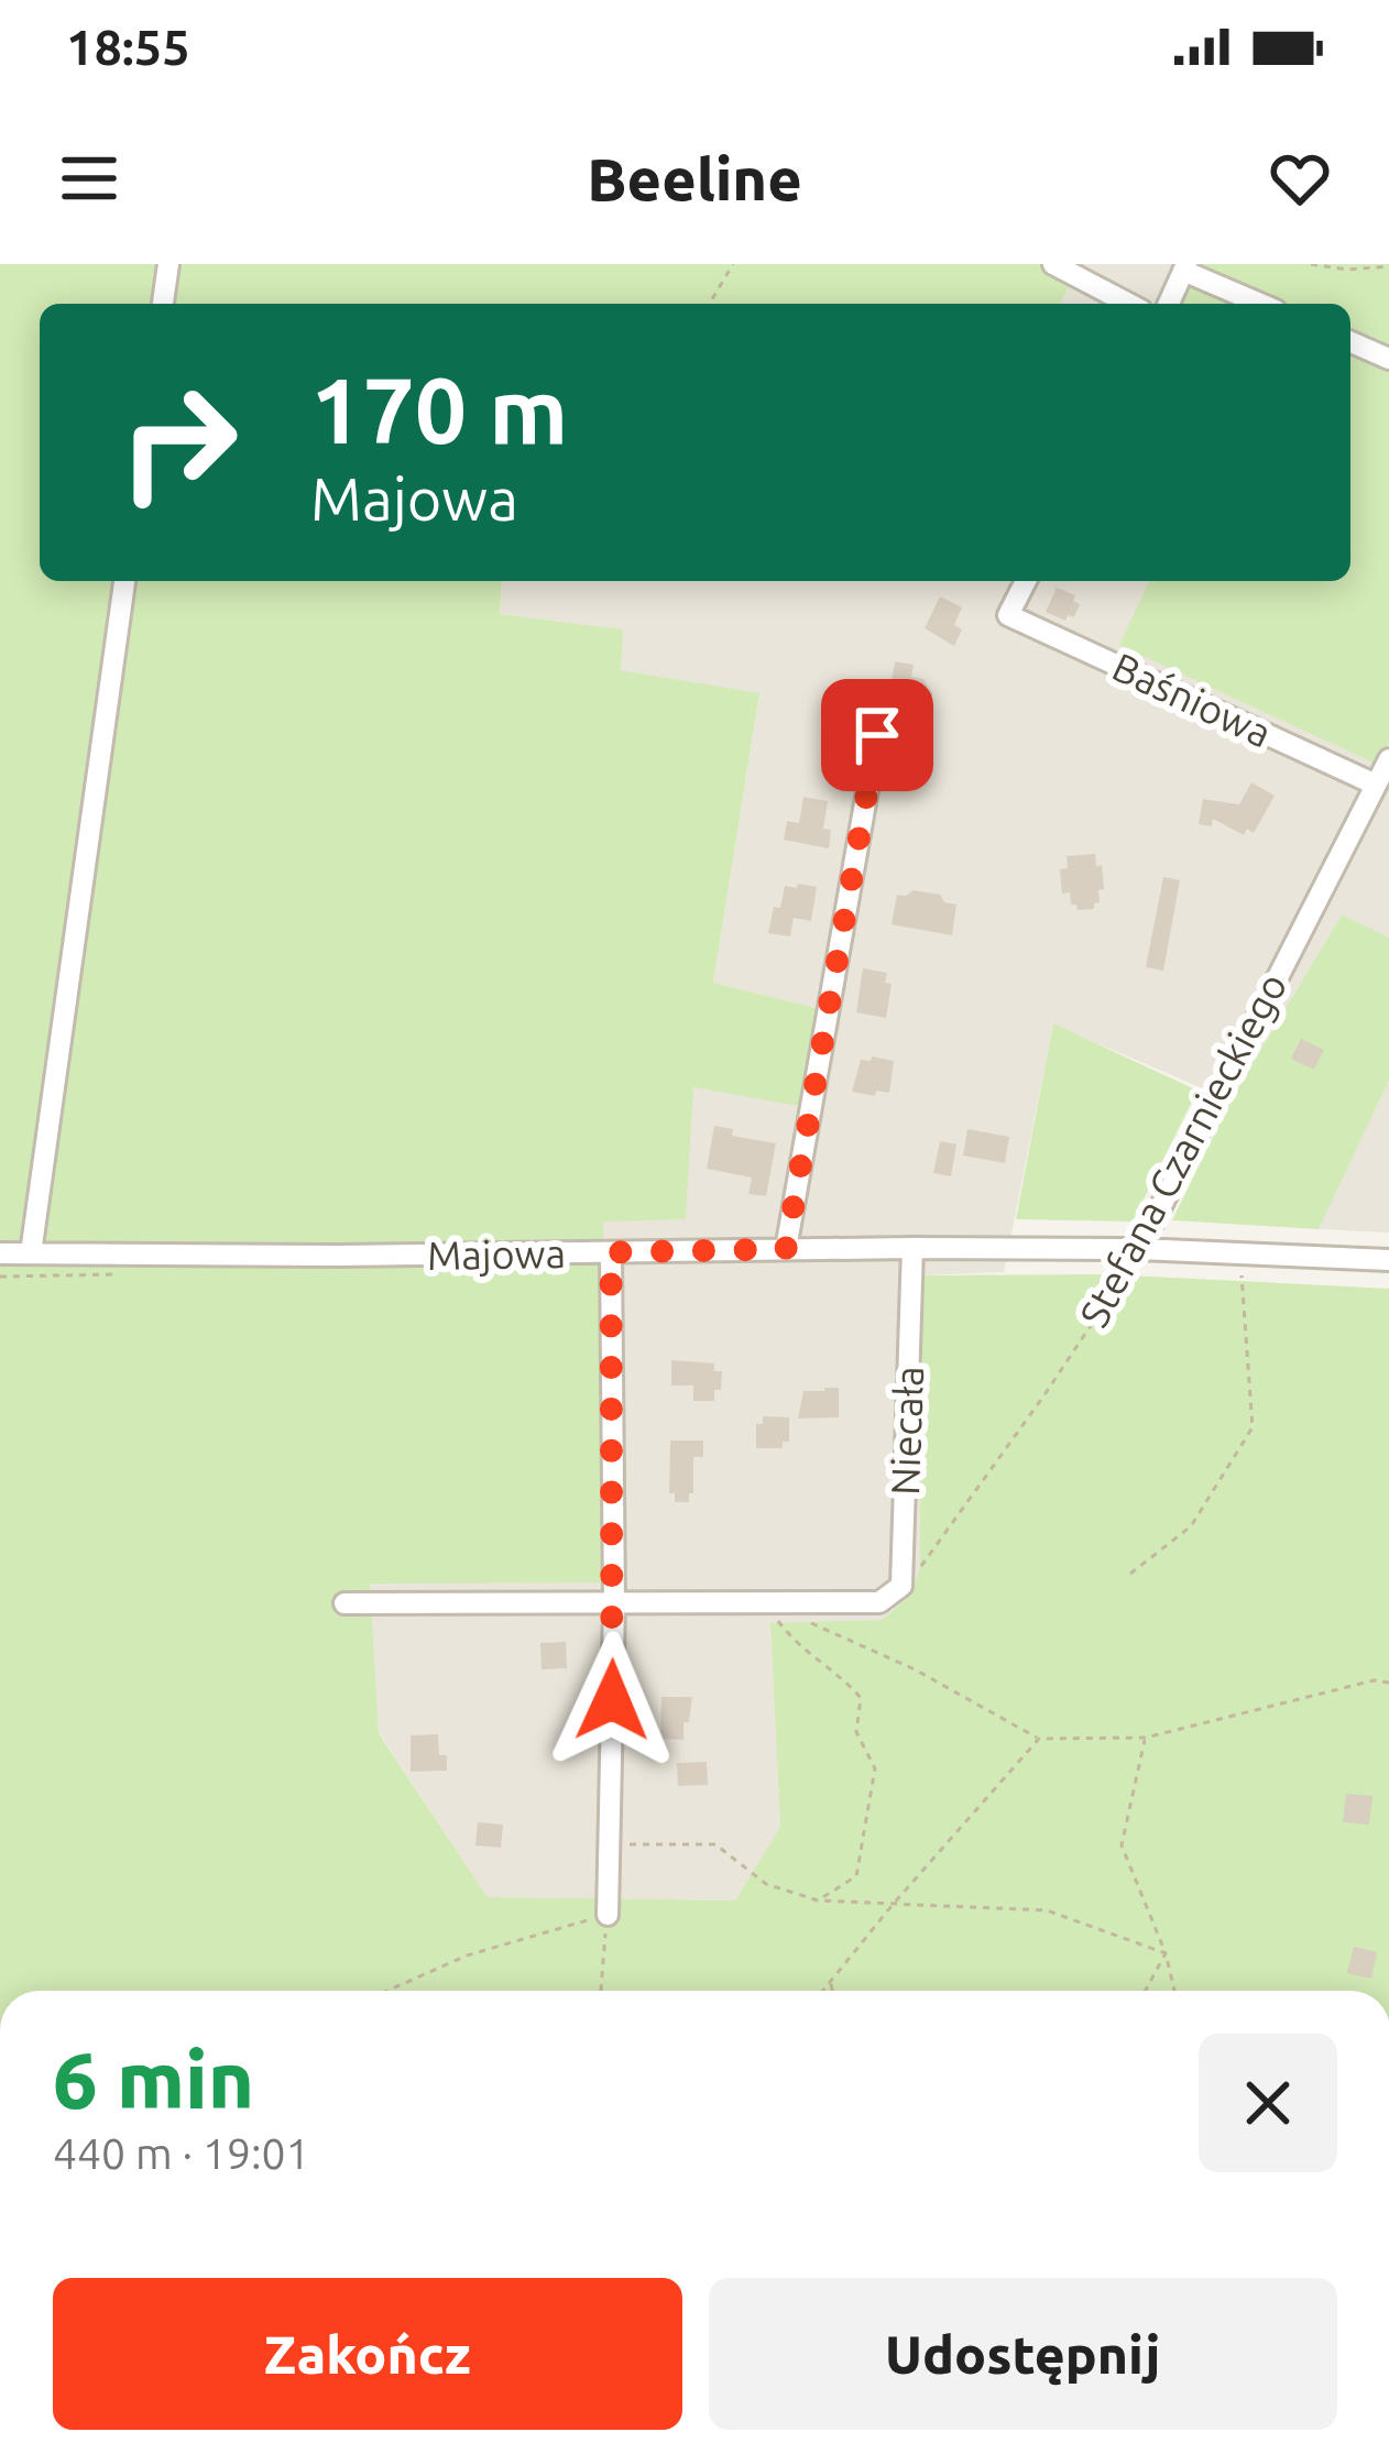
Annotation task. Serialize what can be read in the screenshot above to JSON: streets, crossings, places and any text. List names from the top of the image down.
{
  "streets": {
    "street": [
      "Baśniowa",
      "Stefana Czarnieckiego",
      "Majowa",
      "Niecała"
    ]
  },
  "crossings": [
    ["Baśniowa", "Stefana Czarnieckiego"],
    ["Stefana Czarnieckiego", "Majowa"],
    ["Stefana Czarnieckiego", "Niecała"],
    ["Majowa", "Niecała"]
  ],
  "page": {
    "status": "18:55",
    "header": "Beeline",
    "turn": ["170 m", "Majowa"],
    "heading": ["6 min", "440 m · 19:01"],
    "buttons": ["Zakończ", "Udostępnij"]
  }
}
